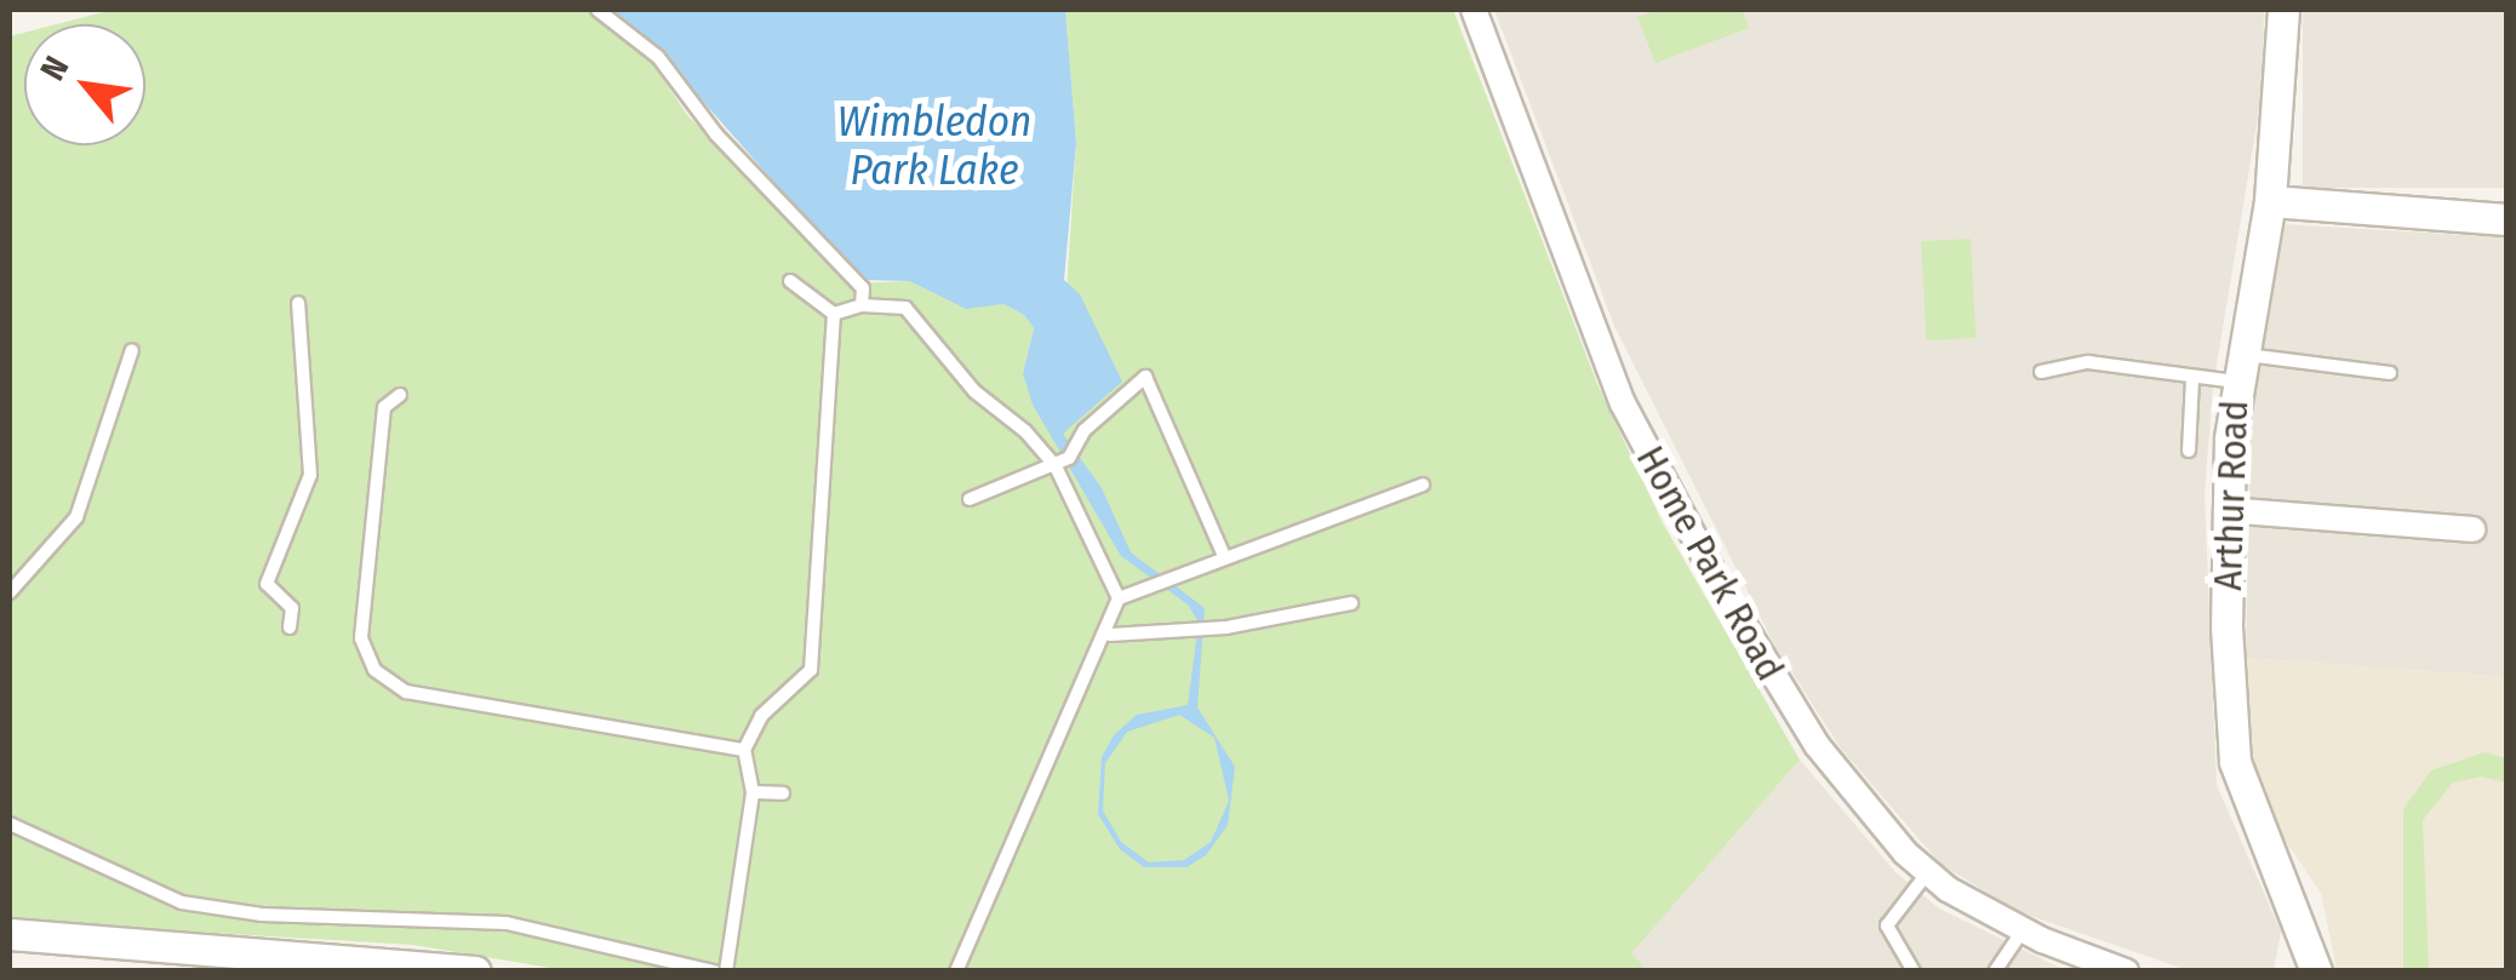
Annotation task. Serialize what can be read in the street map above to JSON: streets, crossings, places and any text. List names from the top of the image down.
{
  "streets": {
    "street": ["Arthur Road", "Home Park Road"]
  },
  "water": ["Wimbledon Park Lake"],
  "north": "top left"
}
